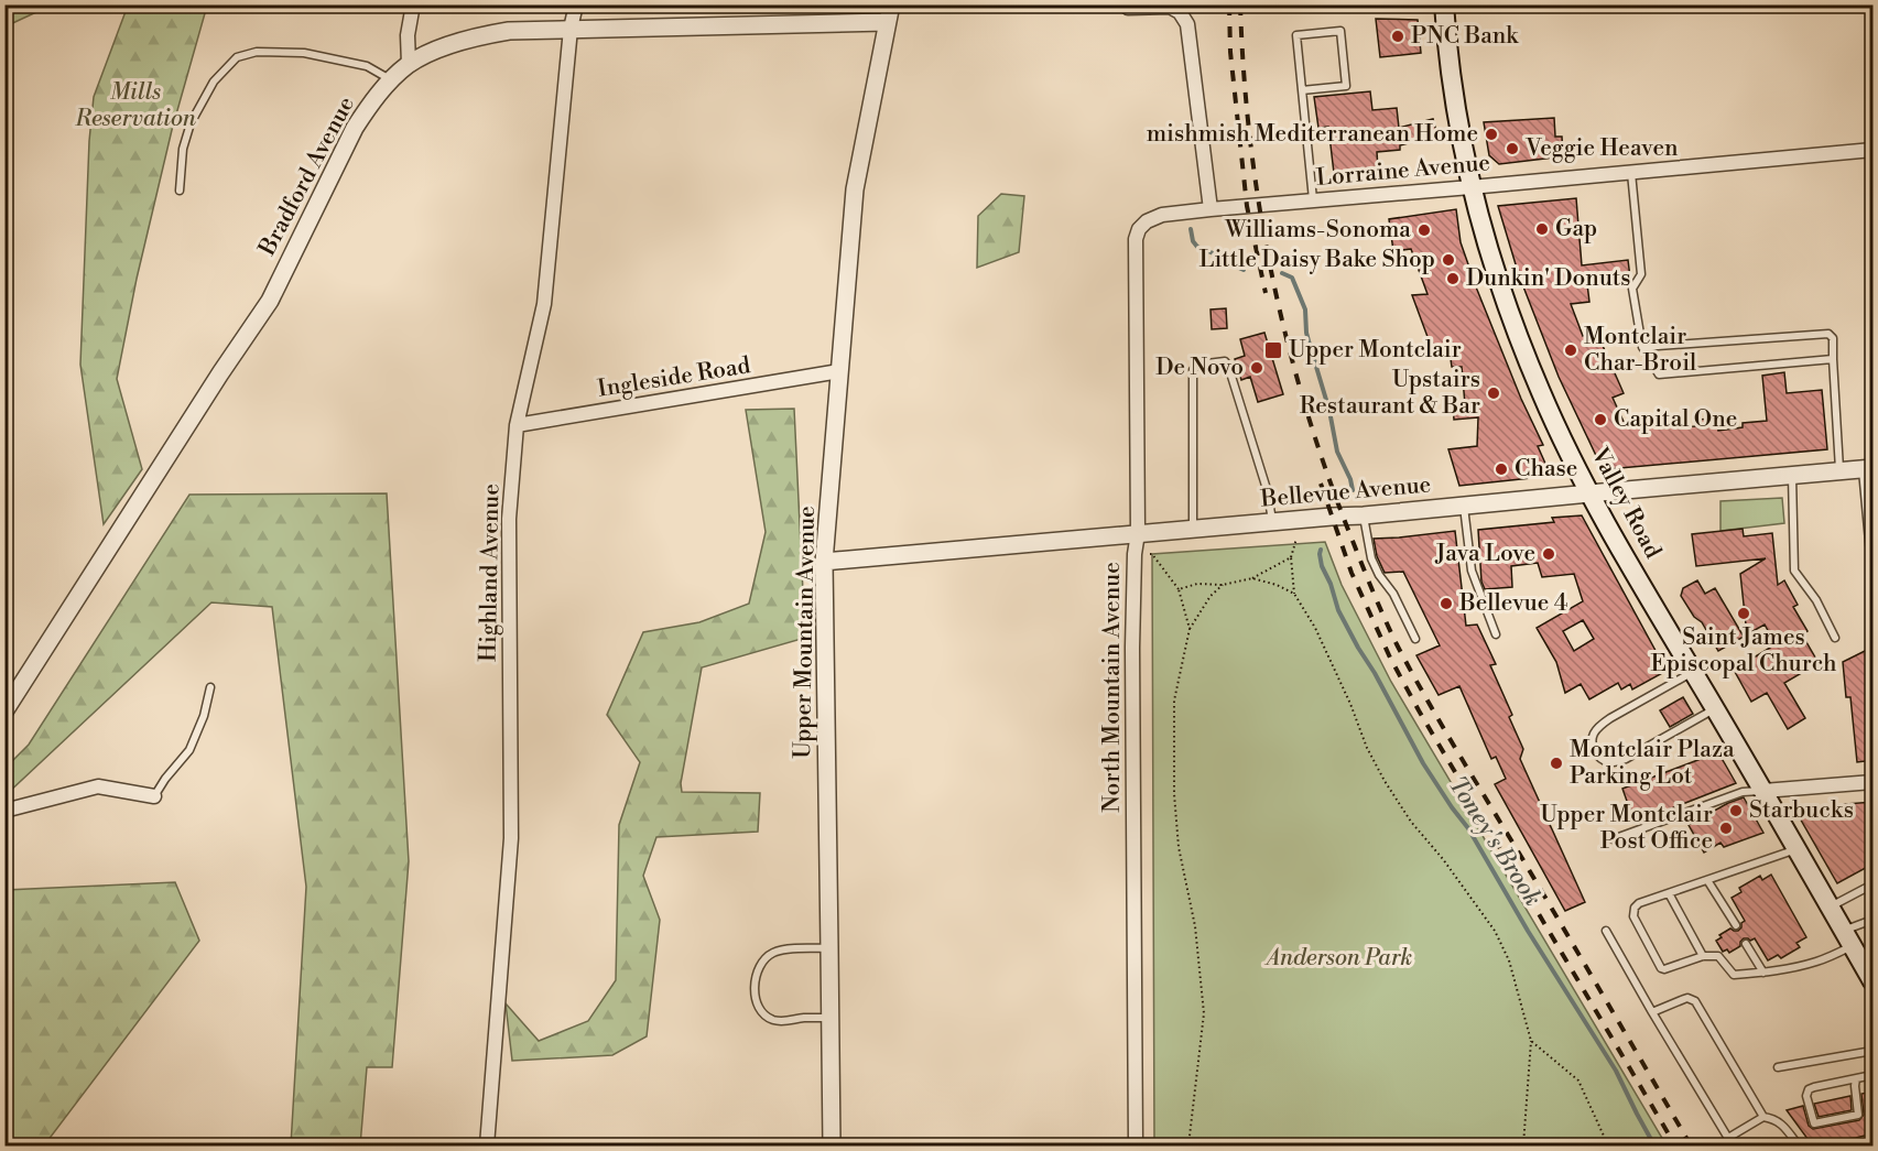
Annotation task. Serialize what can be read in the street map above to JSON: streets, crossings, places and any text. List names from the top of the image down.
{
  "streets": {
    "main road": ["Valley Road"],
    "street": [
      "Lorraine Avenue",
      "Bradford Avenue",
      "Ingleside Road",
      "Bellevue Avenue",
      "Highland Avenue",
      "Upper Mountain Avenue",
      "North Mountain Avenue"
    ]
  },
  "crossings": [
    ["Lorraine Avenue", "Valley Road"],
    ["Lorraine Avenue", "North Mountain Avenue"],
    ["Bradford Avenue", "Highland Avenue"],
    ["Bradford Avenue", "Upper Mountain Avenue"],
    ["Ingleside Road", "Highland Avenue"],
    ["Ingleside Road", "Upper Mountain Avenue"],
    ["Bellevue Avenue", "Valley Road"],
    ["Bellevue Avenue", "Upper Mountain Avenue"],
    ["Bellevue Avenue", "North Mountain Avenue"]
  ],
  "water": ["Toney's Brook"],
  "parks": ["Mills Reservation", "Anderson Park"],
  "places": {
    "other": [
      "PNC Bank",
      "mishmish Mediterranean Home",
      "Veggie Heaven",
      "Gap",
      "Williams-Sonoma",
      "Little Daisy Bake Shop",
      "Dunkin' Donuts",
      "Montclair Char-Broil",
      "De Novo",
      "Upstairs Restaurant & Bar",
      "Capital One",
      "Chase",
      "Java Love",
      "Bellevue 4",
      "Saint James Episcopal Church",
      "Montclair Plaza Parking Lot",
      "Starbucks",
      "Upper Montclair Post Office"
    ],
    "transit": ["Upper Montclair"]
  }
}
